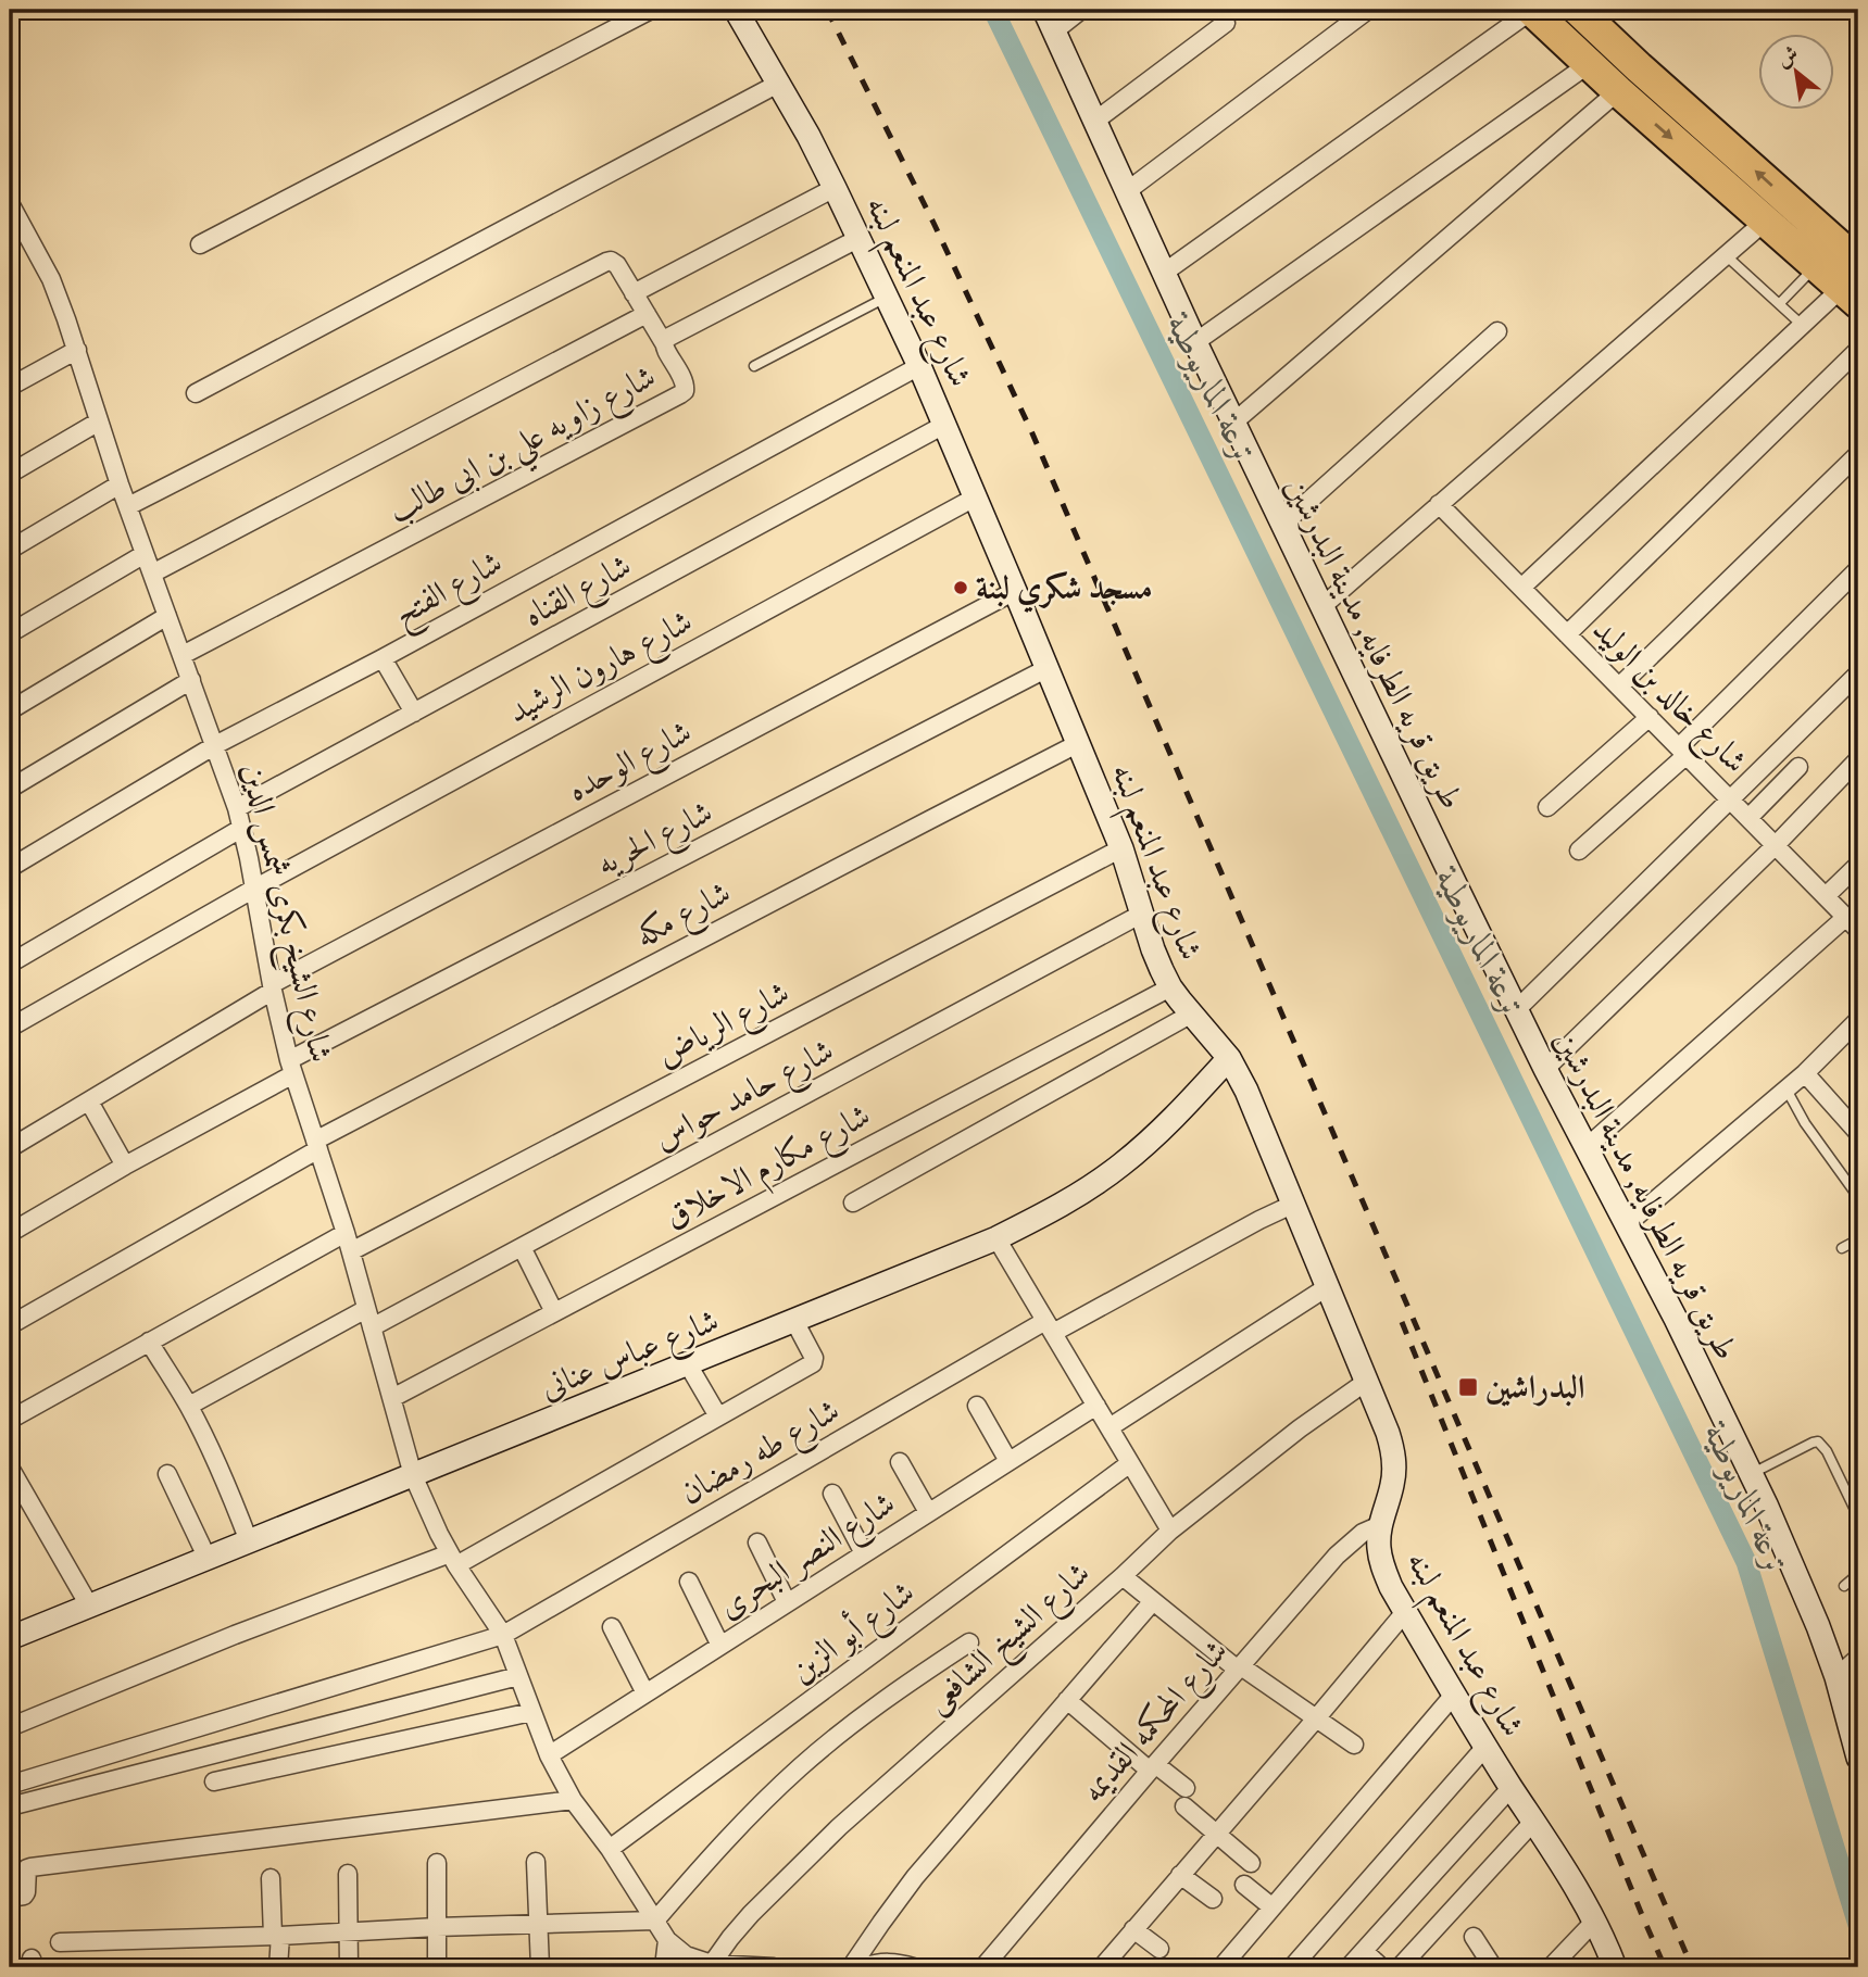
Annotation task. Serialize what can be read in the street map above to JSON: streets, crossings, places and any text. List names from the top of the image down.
{
  "streets": {
    "main road": ["شارع عبد المنعم لبنه", "طريق قريه الطرفايه, مدينة البدرشين", "شارع عباس عنانى"],
    "street": [
      "شارع زاويه علي بن ابى طالب",
      "شارع الفتح",
      "شارع القناه",
      "شارع هارون الرشيد",
      "شارع خالد بن الوليد",
      "شارع الوحده",
      "شارع الحريه",
      "شارع الشيخ بكرى شمس الدين",
      "شارع مكه",
      "شارع الرياض",
      "شارع حامد حواس",
      "شارع مكارم الاخلاق",
      "شارع طه رمضان",
      "شارع النصر البحرى",
      "شارع أبو الزين",
      "شارع الشيخ الشافعى",
      "شارع المحكمه القديمه"
    ]
  },
  "crossings": [
    ["شارع عبد المنعم لبنه", "شارع زاويه علي بن ابى طالب"],
    ["شارع عبد المنعم لبنه", "شارع الفتح"],
    ["شارع عبد المنعم لبنه", "شارع القناه"],
    ["شارع عبد المنعم لبنه", "شارع هارون الرشيد"],
    ["شارع عبد المنعم لبنه", "شارع الوحده"],
    ["شارع عبد المنعم لبنه", "شارع الحريه"],
    ["شارع عبد المنعم لبنه", "شارع مكه"],
    ["شارع عبد المنعم لبنه", "شارع الرياض"],
    ["شارع عبد المنعم لبنه", "شارع حامد حواس"],
    ["شارع عبد المنعم لبنه", "شارع مكارم الاخلاق"],
    ["شارع عبد المنعم لبنه", "شارع عباس عنانى"],
    ["شارع عبد المنعم لبنه", "شارع طه رمضان"],
    ["شارع عبد المنعم لبنه", "شارع الشيخ الشافعى"],
    ["شارع عبد المنعم لبنه", "شارع المحكمه القديمه"],
    ["شارع زاويه علي بن ابى طالب", "شارع الشيخ بكرى شمس الدين"],
    ["شارع الفتح", "شارع الشيخ بكرى شمس الدين"],
    ["شارع القناه", "شارع الشيخ بكرى شمس الدين"],
    ["شارع هارون الرشيد", "شارع الشيخ بكرى شمس الدين"],
    ["شارع الوحده", "شارع الشيخ بكرى شمس الدين"],
    ["شارع الحريه", "شارع الشيخ بكرى شمس الدين"],
    ["شارع الشيخ بكرى شمس الدين", "شارع مكه"],
    ["شارع الشيخ بكرى شمس الدين", "شارع الرياض"],
    ["شارع الشيخ بكرى شمس الدين", "شارع حامد حواس"],
    ["شارع الشيخ بكرى شمس الدين", "شارع مكارم الاخلاق"],
    ["شارع الشيخ بكرى شمس الدين", "شارع عباس عنانى"],
    ["شارع الشيخ بكرى شمس الدين", "شارع طه رمضان"],
    ["شارع الشيخ بكرى شمس الدين", "شارع النصر البحرى"],
    ["شارع الشيخ بكرى شمس الدين", "شارع أبو الزين"]
  ],
  "water": ["ترعة الماريوطية"],
  "places": {
    "other": ["مسجد شكري لبنة"],
    "transit": ["البدراشين"]
  },
  "north": "top left"
}
